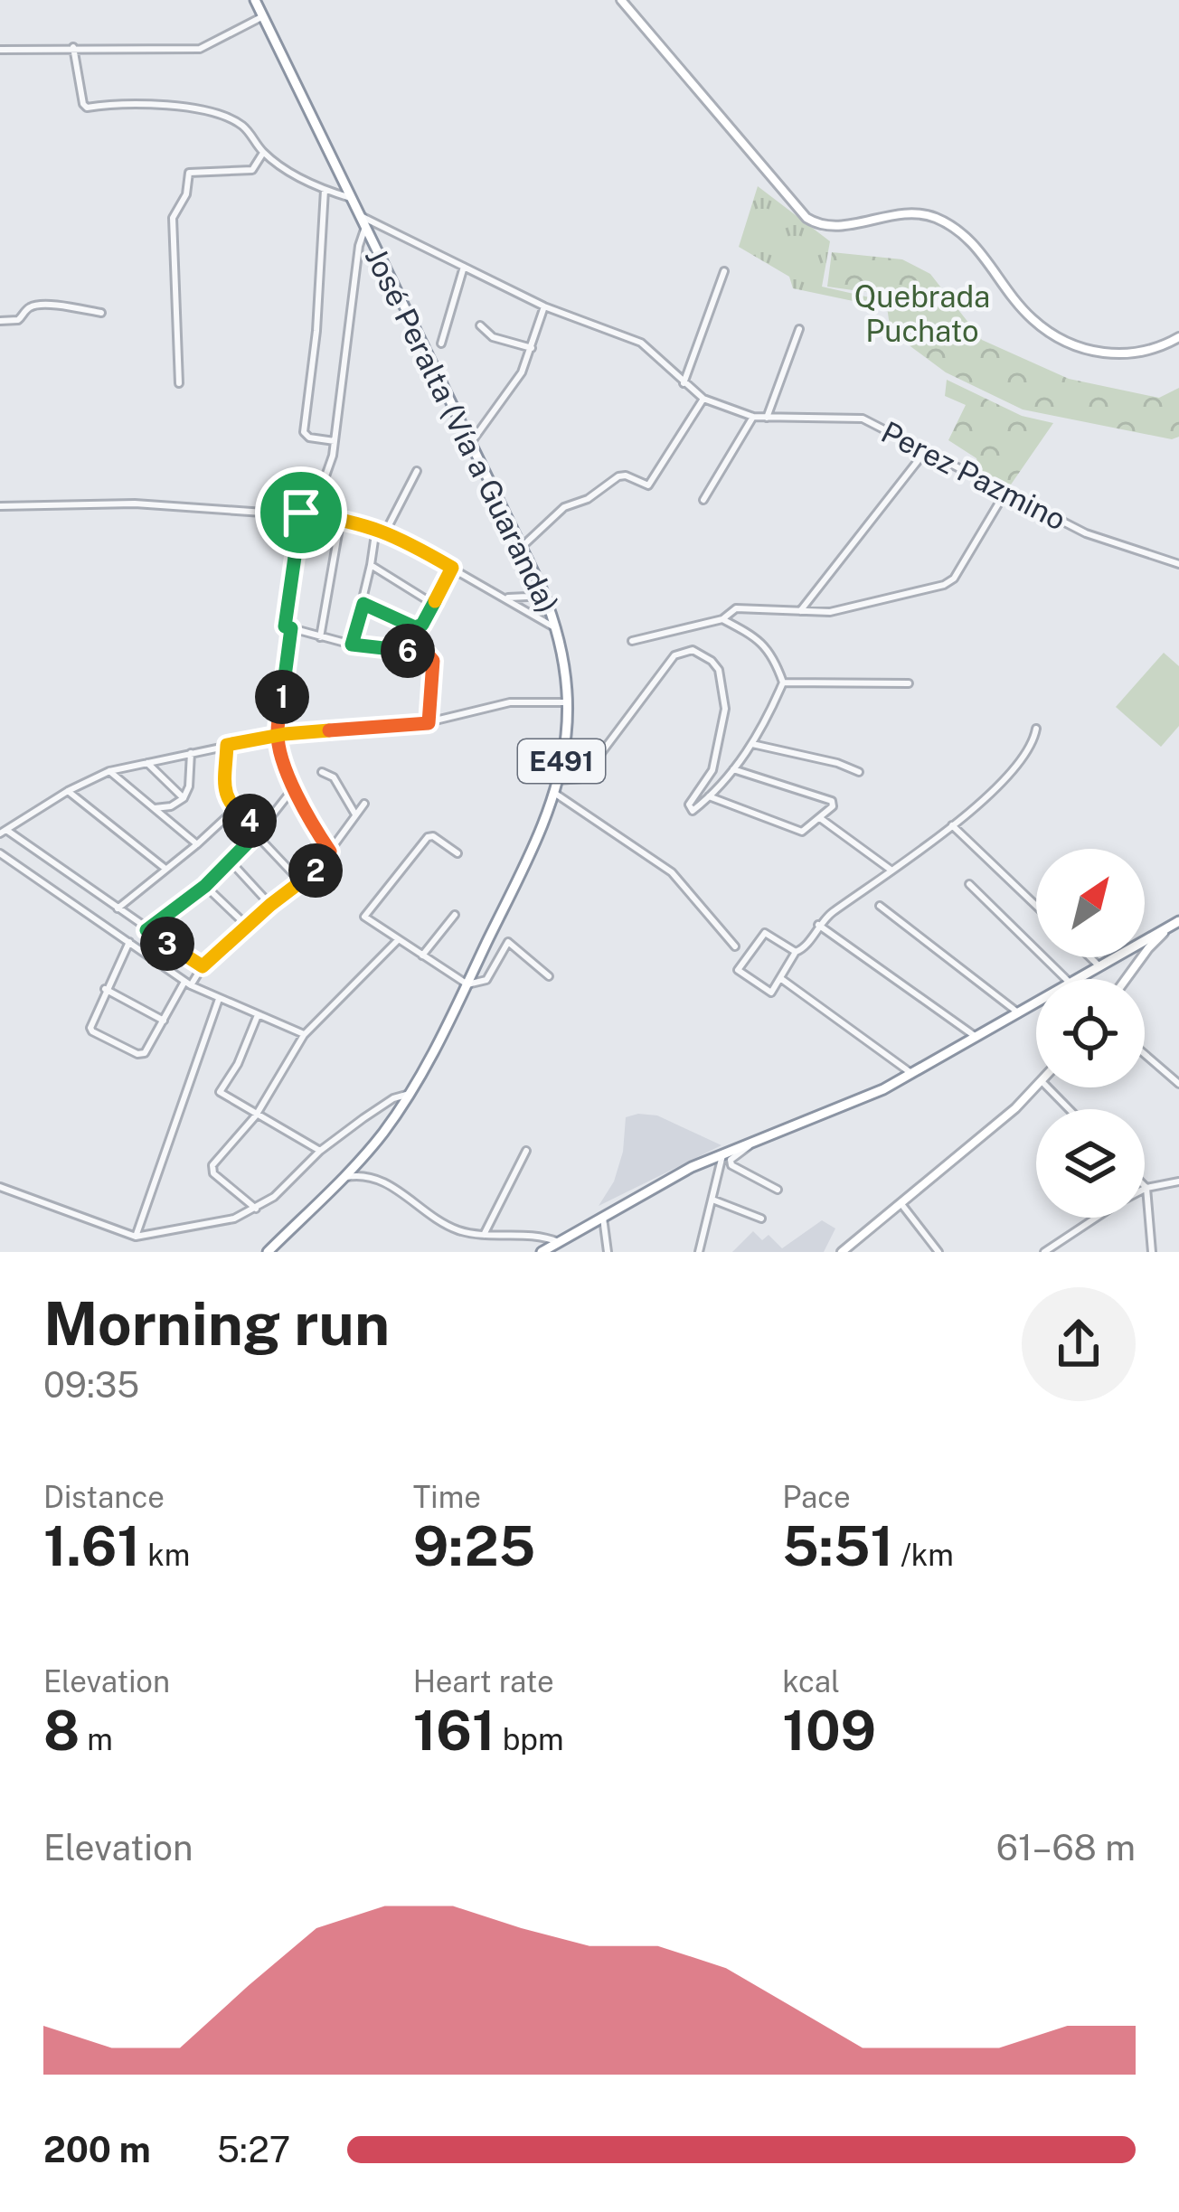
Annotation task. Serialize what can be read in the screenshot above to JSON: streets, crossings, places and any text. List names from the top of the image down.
{
  "streets": {
    "highway": ["José Peralta (Vía a Guaranda)", "E491"],
    "street": ["Perez Pazmino"]
  },
  "crossings": [
    ["José Peralta (Vía a Guaranda)", "Perez Pazmino"]
  ],
  "parks": ["Quebrada Puchato"],
  "north": "top right",
  "page": {
    "pins": [
      "6",
      "1",
      "4",
      "2",
      "3"
    ],
    "heading": ["Morning run", "09:35"],
    "stats": [
      ["Distance", "1.61 km"],
      ["Time", "9:25"],
      ["Pace", "5:51 /km"],
      ["Elevation", "8 m"],
      ["Heart rate", "161 bpm"],
      ["kcal", "109"]
    ],
    "chart": ["Elevation", "61–68 m"],
    "list": [
      {
        "name": "200 m",
        "note": "5:27"
      }
    ]
  }
}
